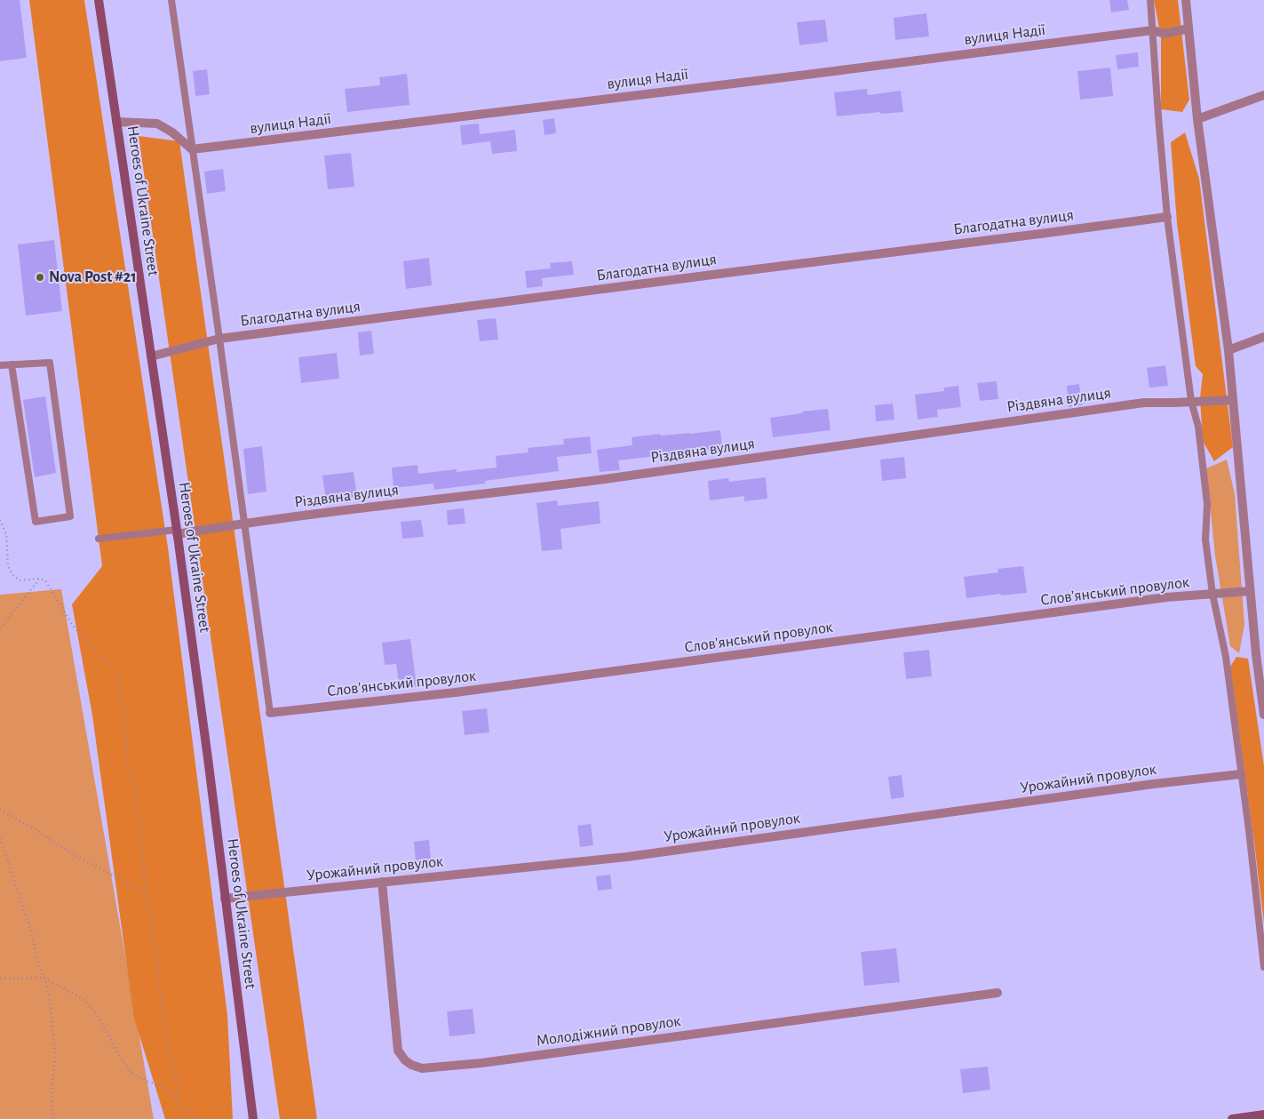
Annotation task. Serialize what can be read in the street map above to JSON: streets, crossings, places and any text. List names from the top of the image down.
{
  "streets": {
    "main road": ["Heroes of Ukraine Street"],
    "street": [
      "вулиця Надії",
      "Благодатна вулиця",
      "Різдвяна вулиця",
      "Словʼянський провулок",
      "Урожайний провулок",
      "Молодіжний провулок"
    ]
  },
  "crossings": [
    ["Heroes of Ukraine Street", "Благодатна вулиця"],
    ["Heroes of Ukraine Street", "Різдвяна вулиця"],
    ["Heroes of Ukraine Street", "Урожайний провулок"],
    ["Урожайний провулок", "Молодіжний провулок"]
  ],
  "places": ["Nova Post #21"]
}
